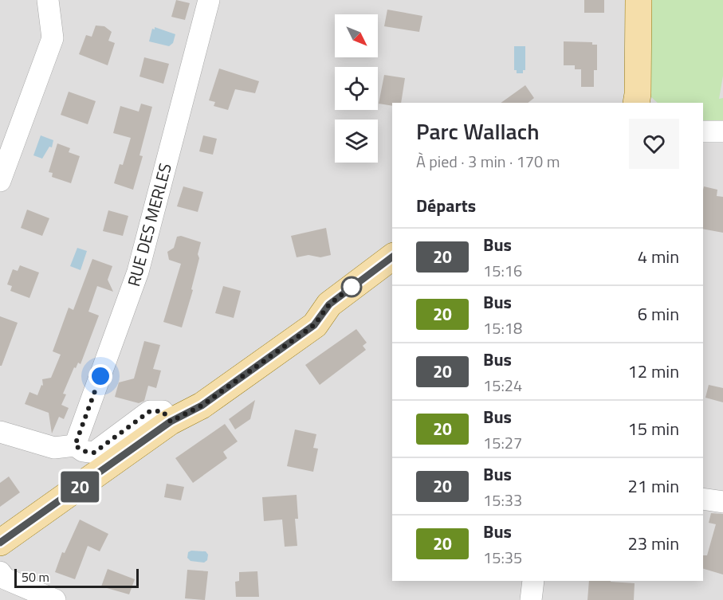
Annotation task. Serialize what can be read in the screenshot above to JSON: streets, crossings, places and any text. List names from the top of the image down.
{
  "streets": {
    "street": ["RUE DES MERLES"]
  },
  "lines": ["bus line 20"],
  "scale_bar": "50 m",
  "north": "bottom right",
  "page": {
    "on_map": "20",
    "heading": [
      ["Parc Wallach", "À pied · 3 min · 170 m"],
      "Départs"
    ],
    "list": [
      {
        "mark": "20",
        "name": "Bus",
        "note": "15:16",
        "value": "4 min"
      },
      {
        "mark": "20",
        "name": "Bus",
        "note": "15:18",
        "value": "6 min"
      },
      {
        "mark": "20",
        "name": "Bus",
        "note": "15:24",
        "value": "12 min"
      },
      {
        "mark": "20",
        "name": "Bus",
        "note": "15:27",
        "value": "15 min"
      },
      {
        "mark": "20",
        "name": "Bus",
        "note": "15:33",
        "value": "21 min"
      },
      {
        "mark": "20",
        "name": "Bus",
        "note": "15:35",
        "value": "23 min"
      }
    ],
    "scale": "50 m"
  }
}
